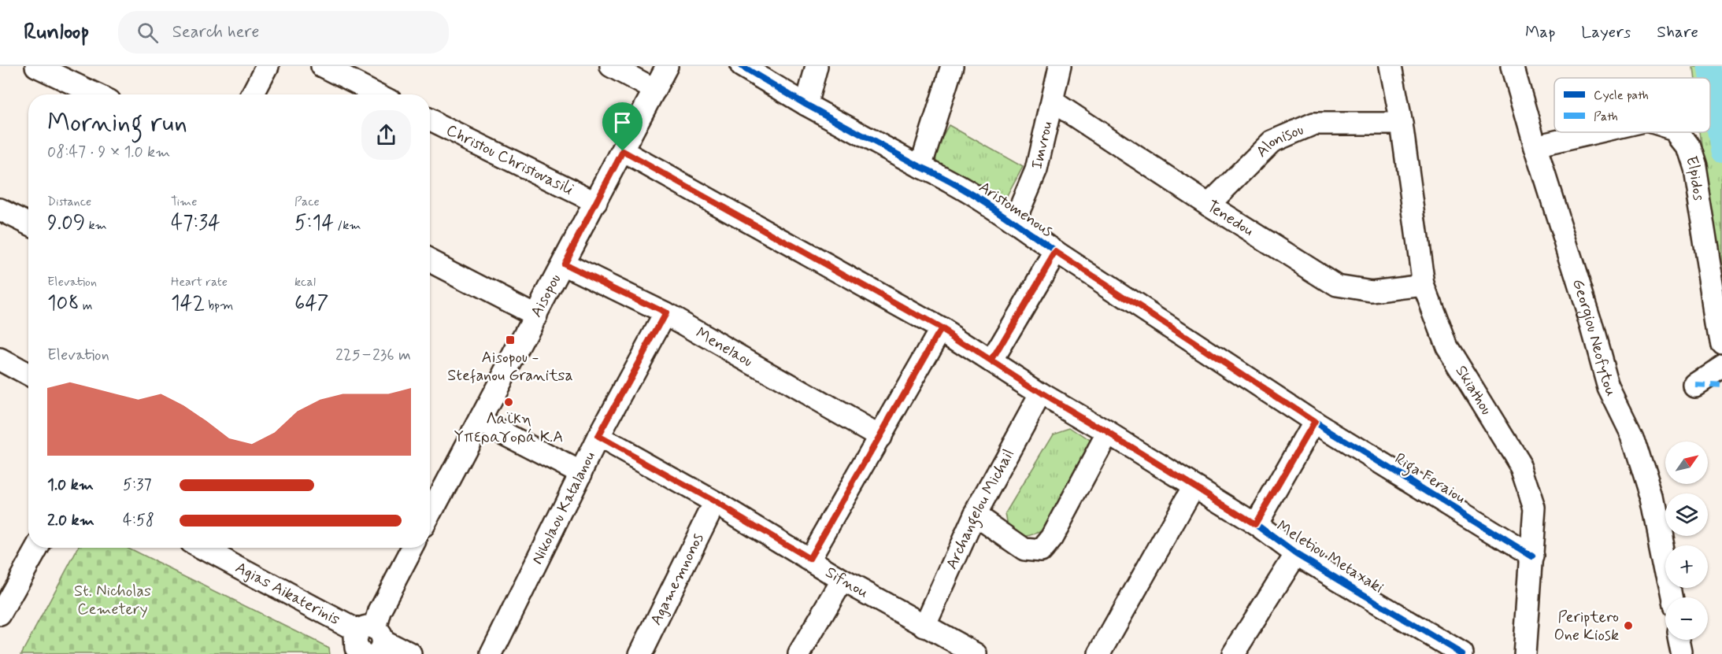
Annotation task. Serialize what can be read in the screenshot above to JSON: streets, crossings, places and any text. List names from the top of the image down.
{
  "streets": {
    "street": [
      "Alonisou",
      "Imvrou",
      "Christou Christovasili",
      "Elpidos",
      "Aristomenous",
      "Tenedou",
      "Aisopou",
      "Georgiou Neofytou",
      "Menelaou",
      "Skiathou",
      "Riga Feraiou",
      "Nikolaou Katalanou",
      "Archangelou Michail",
      "Meletiou Metaxaki",
      "Agamemnonos",
      "Sifnou",
      "Agias Aikaterinis"
    ]
  },
  "crossings": [
    ["Alonisou", "Tenedou"],
    ["Alonisou", "Skiathou"],
    ["Imvrou", "Aristomenous"],
    ["Imvrou", "Tenedou"],
    ["Christou Christovasili", "Aisopou"],
    ["Elpidos", "Georgiou Neofytou"],
    ["Aristomenous", "Riga Feraiou"],
    ["Tenedou", "Skiathou"],
    ["Aisopou", "Menelaou"],
    ["Aisopou", "Meletiou Metaxaki"],
    ["Menelaou", "Nikolaou Katalanou"],
    ["Skiathou", "Riga Feraiou"],
    ["Nikolaou Katalanou", "Sifnou"],
    ["Archangelou Michail", "Meletiou Metaxaki"],
    ["Archangelou Michail", "Sifnou"],
    ["Agamemnonos", "Sifnou"]
  ],
  "parks": ["St. Nicholas Cemetery"],
  "places": {
    "transit": ["Aisopou - Stefanou Granitsa"],
    "other": ["Λαϊκη Υπεραγορά Κ.Α", "Periptero One Kiosk"]
  },
  "legend": ["Cycle path", "Path"],
  "north": "top right",
  "page": {
    "header": "Runloop",
    "search": "Search here",
    "nav": ["Map", "Layers", "Share"],
    "heading": ["Morning run", "08:47 · 9 × 1.0 km"],
    "stats": [
      ["Distance", "9.09 km"],
      ["Time", "47:34"],
      ["Pace", "5:14 /km"],
      ["Elevation", "108 m"],
      ["Heart rate", "142 bpm"],
      ["kcal", "647"]
    ],
    "chart": ["Elevation", "225–236 m"],
    "map_buttons": ["+", "−"],
    "list": [
      {
        "name": "1.0 km",
        "note": "5:37"
      },
      {
        "name": "2.0 km",
        "note": "4:58"
      }
    ]
  }
}
